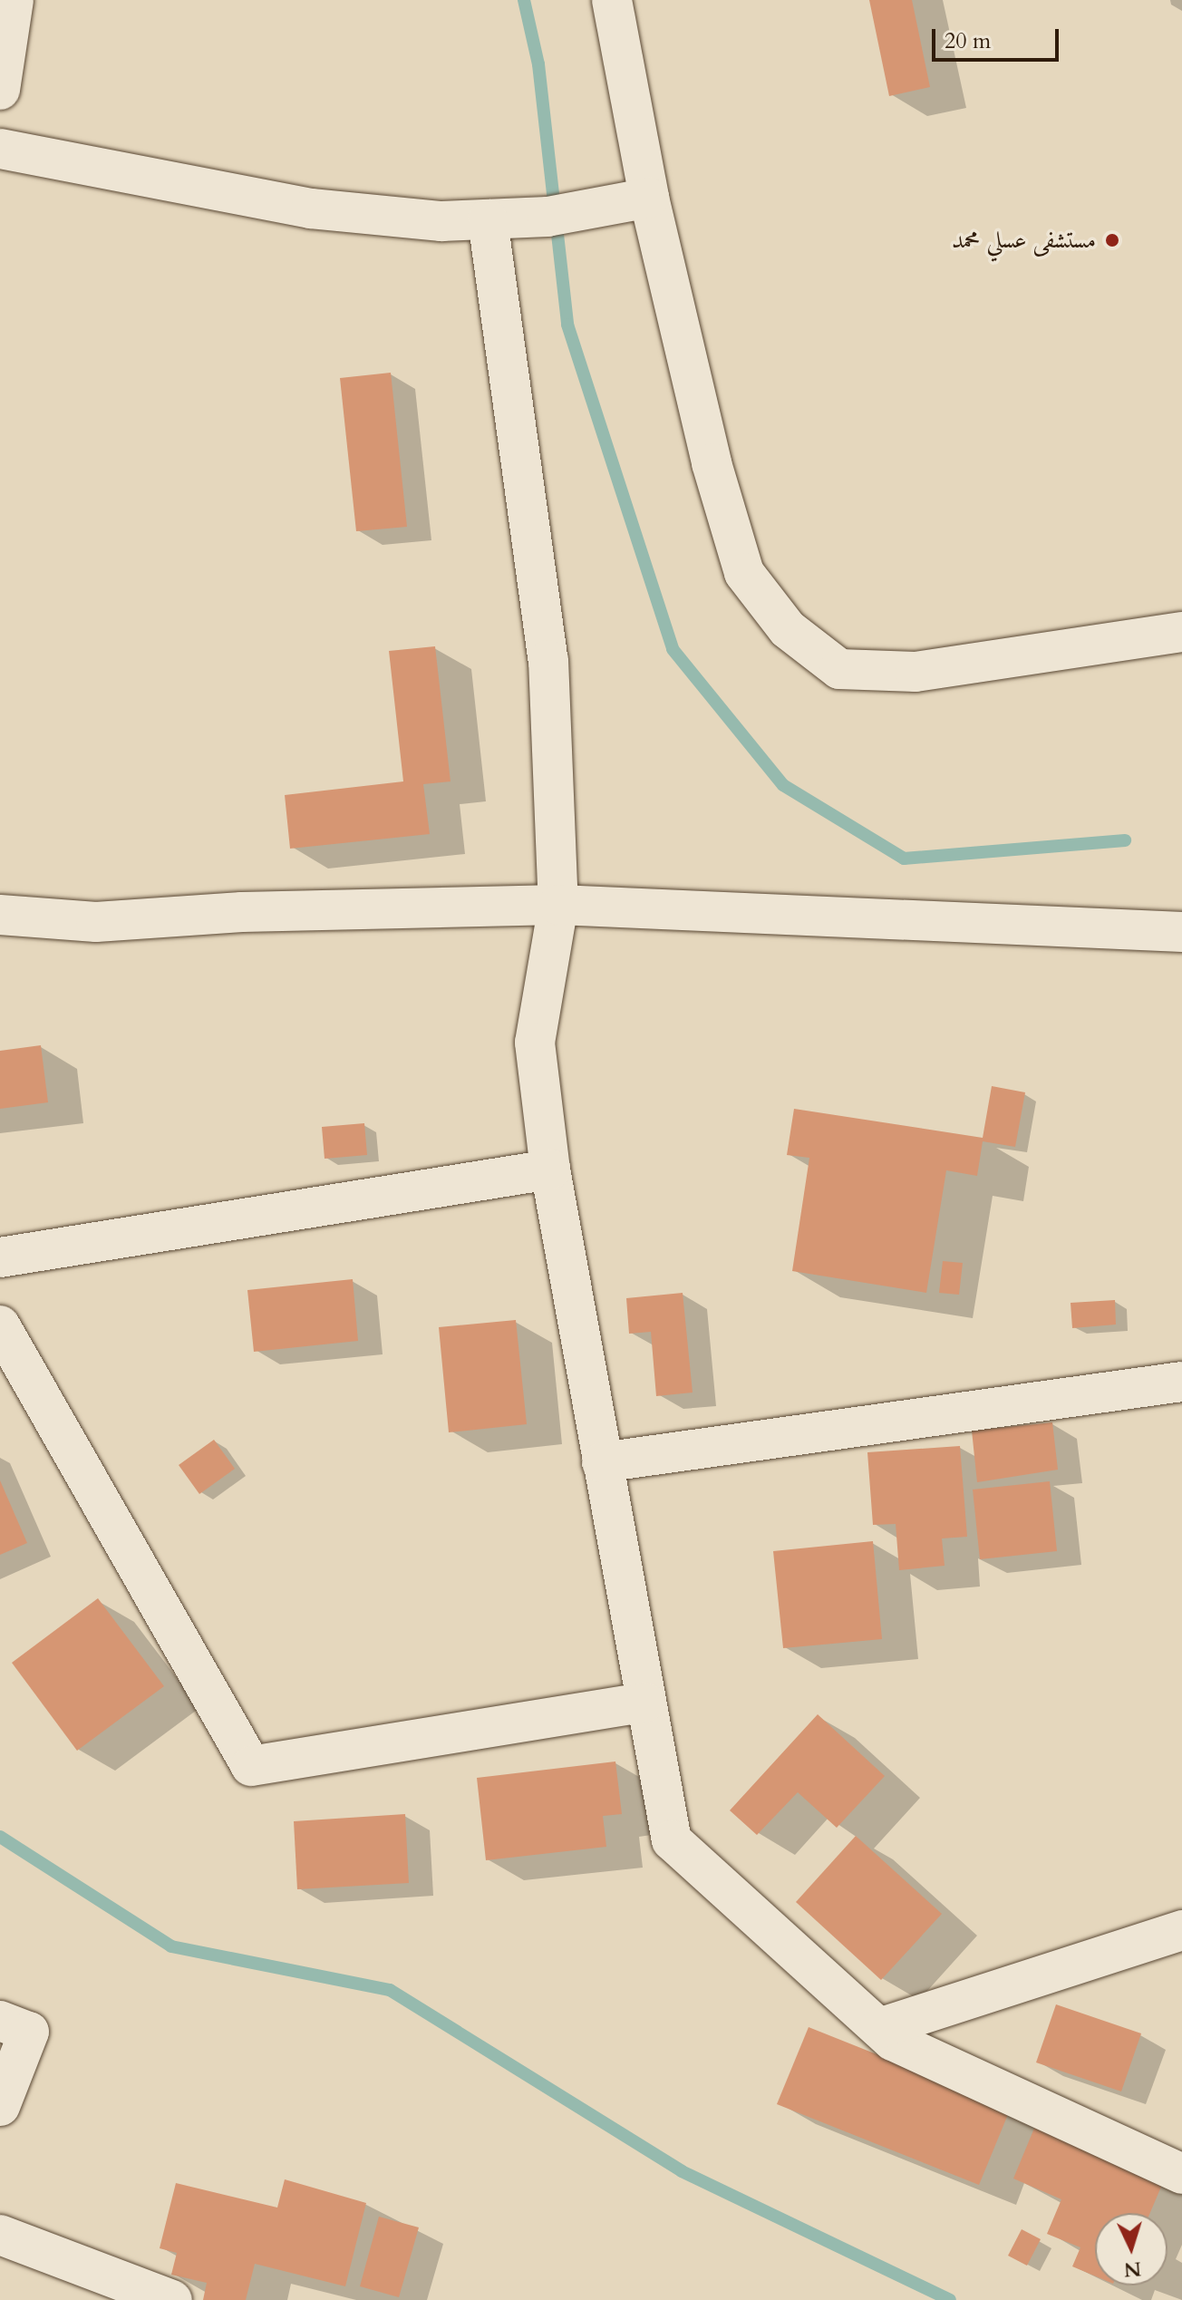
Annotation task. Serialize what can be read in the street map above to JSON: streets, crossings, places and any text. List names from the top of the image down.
{
  "places": ["مستشفى عسلي محمد"],
  "scale_bar": "20 m",
  "north": "bottom"
}
